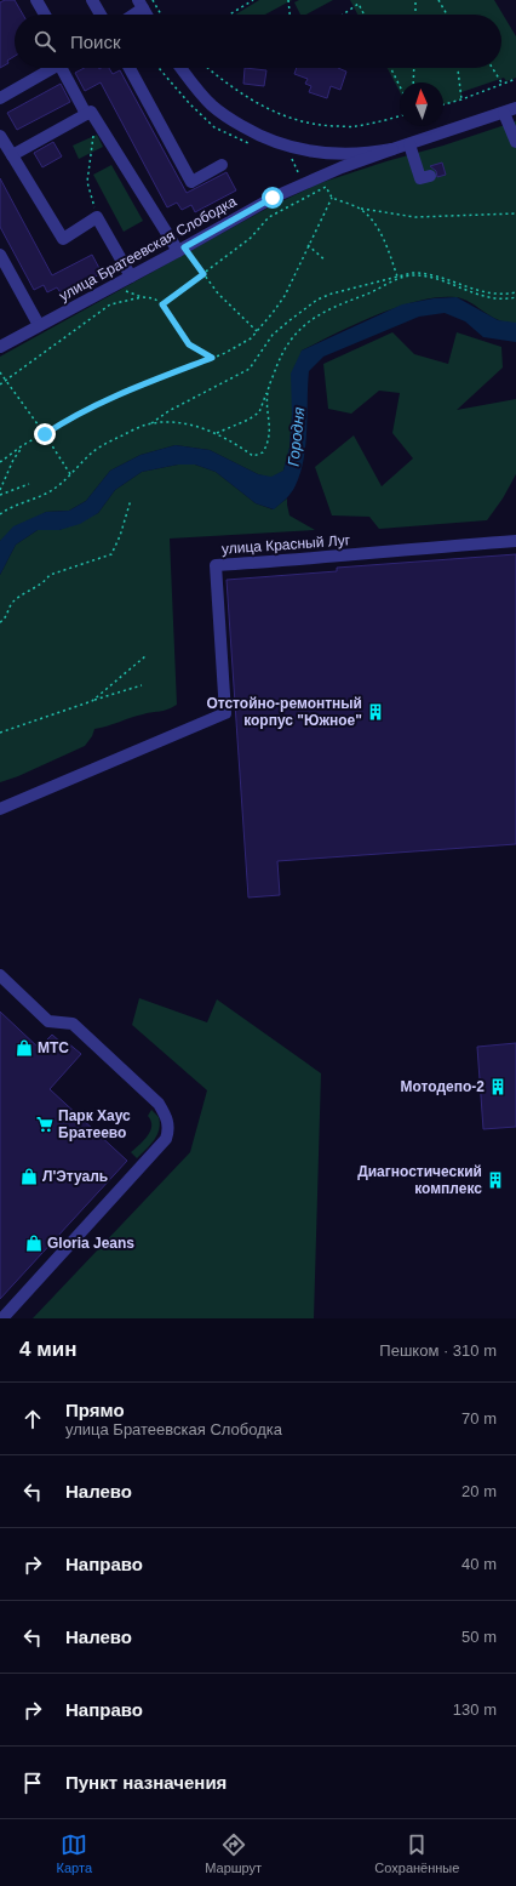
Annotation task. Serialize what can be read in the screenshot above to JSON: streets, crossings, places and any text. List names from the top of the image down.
{
  "streets": {
    "street": ["улица Братеевская Слободка", "улица Красный Луг"]
  },
  "water": ["Городня"],
  "places": {
    "building": ["Отстойно-ремонтный корпус \"Южное\"", "Мотодепо-2", "Диагностический комплекс"],
    "shop": ["МТС", "Л'Этуаль", "Gloria Jeans"],
    "supermarket": ["Парк Хаус Братеево"]
  },
  "north": "top",
  "page": {
    "search": "Поиск",
    "heading": ["4 мин", "Пешком · 310 m"],
    "list": [
      ["Прямо", "улица Братеевская Слободка", "70 m"],
      ["Налево", "20 m"],
      ["Направо", "40 m"],
      ["Налево", "50 m"],
      ["Направо", "130 m"],
      "Пункт назначения"
    ],
    "nav": ["Карта", "Маршрут", "Сохранённые"]
  }
}
